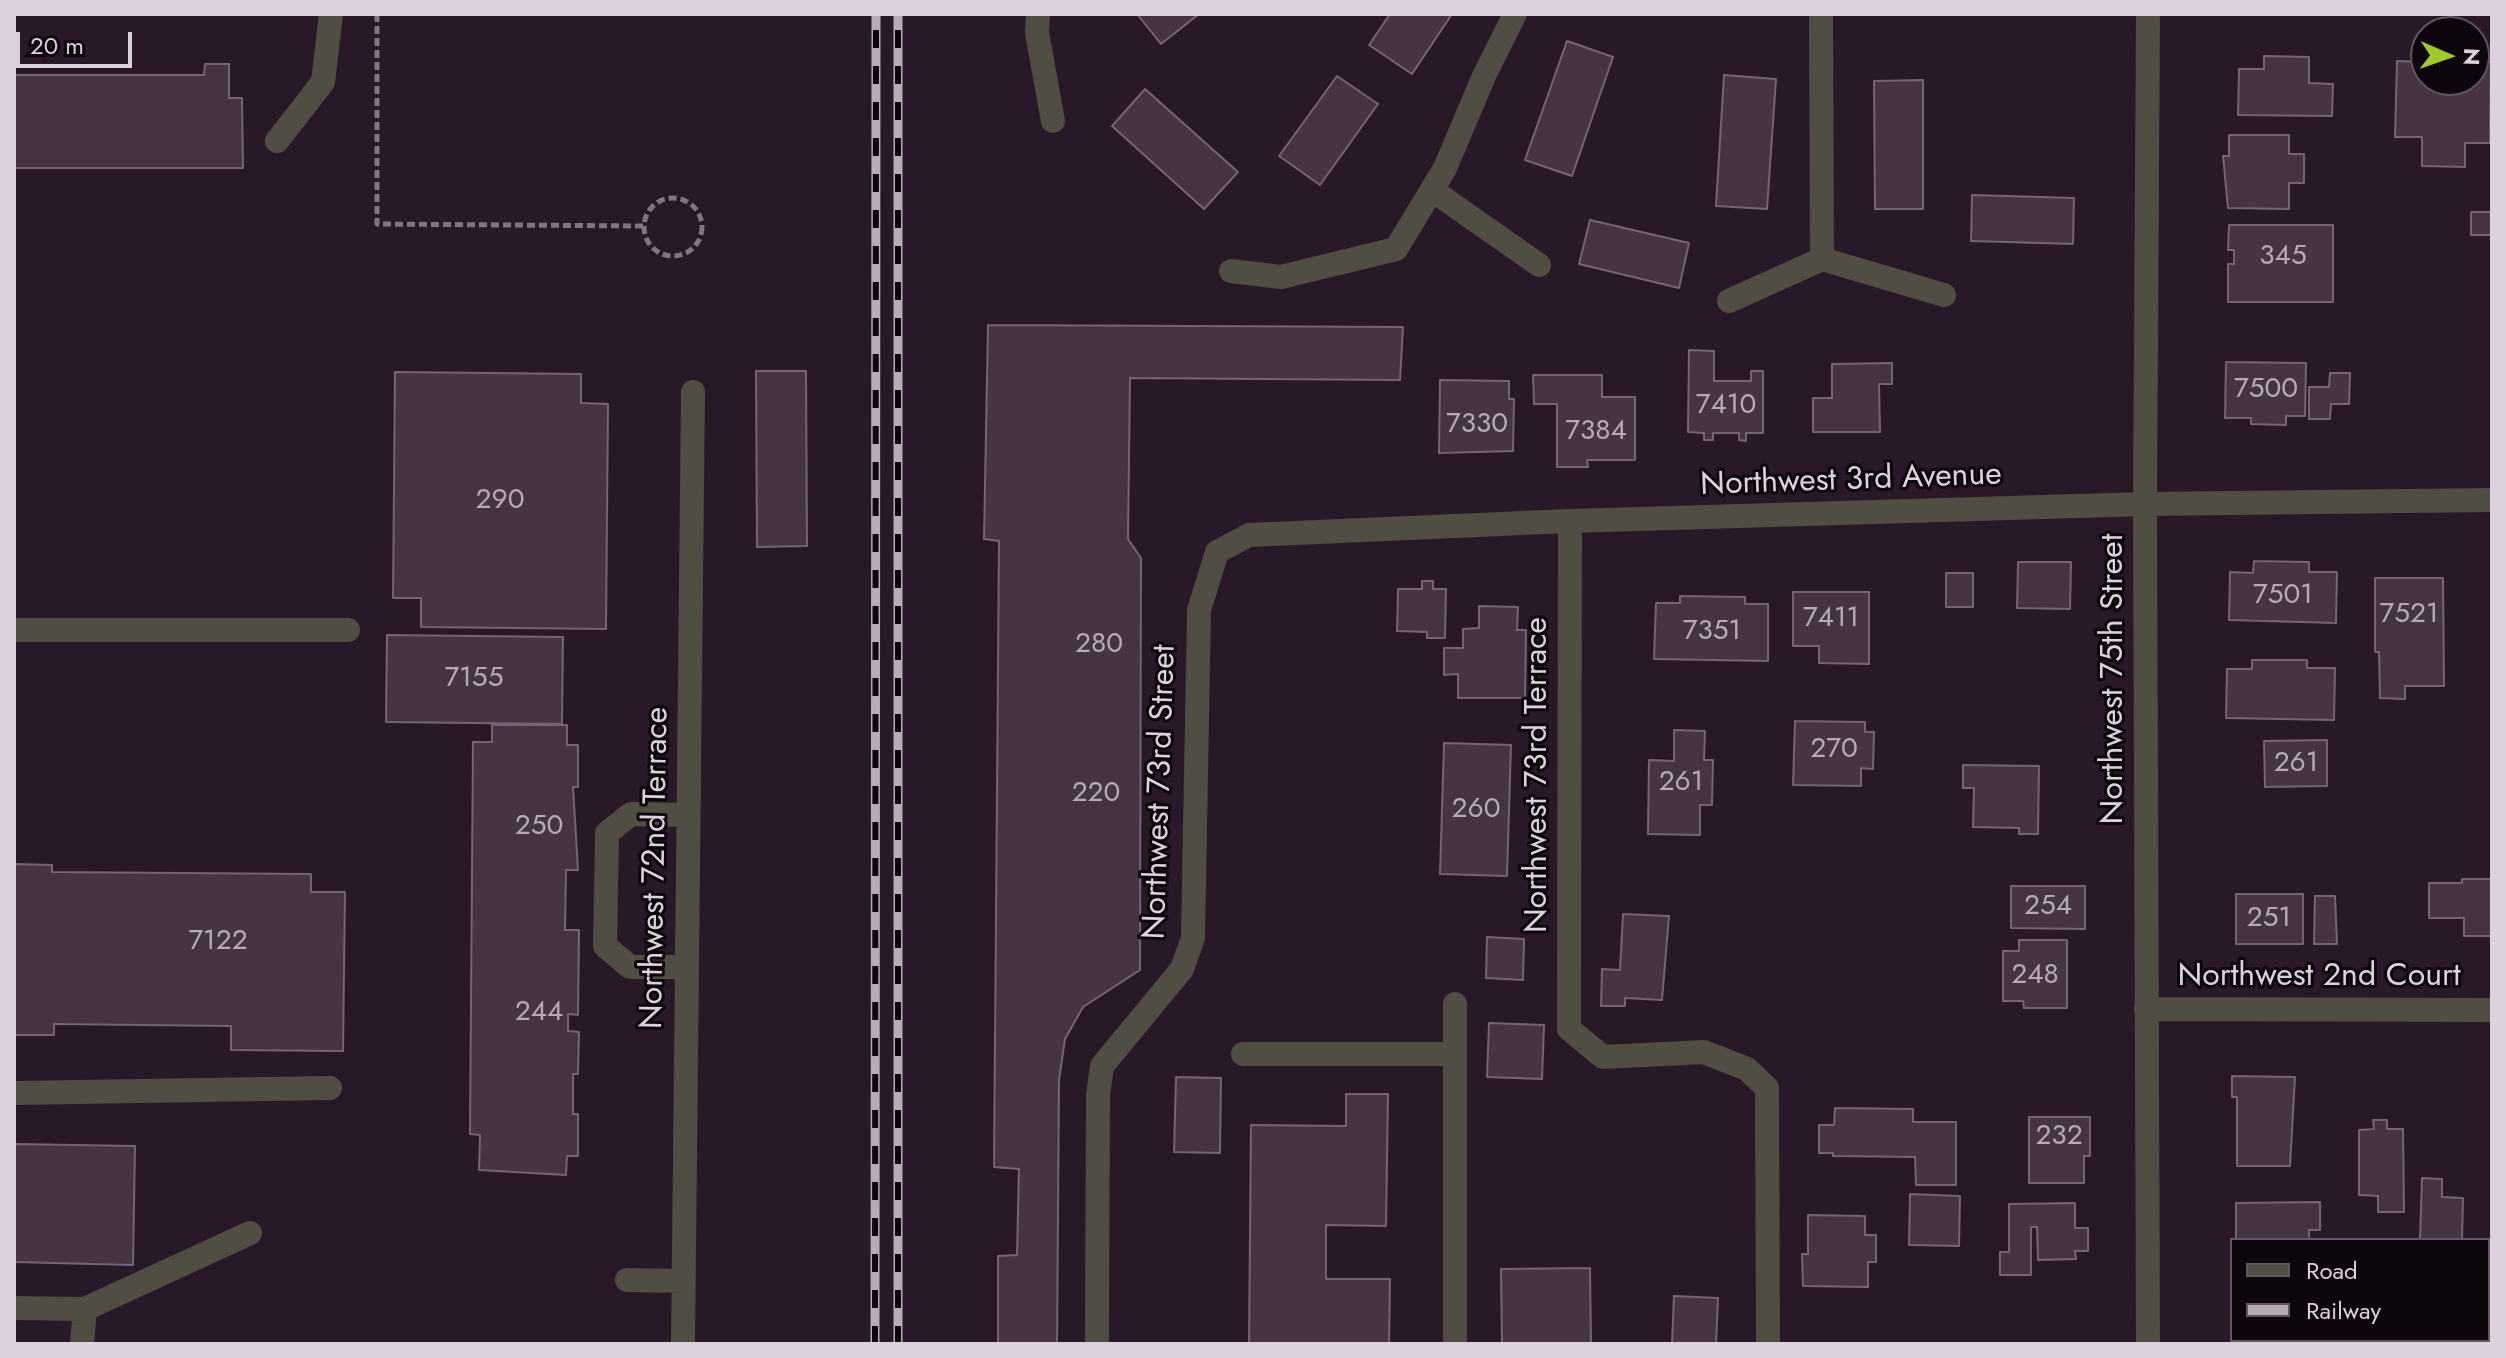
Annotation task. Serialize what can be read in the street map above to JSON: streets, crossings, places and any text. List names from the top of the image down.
{
  "streets": {
    "street": [
      "Northwest 3rd Avenue",
      "Northwest 75th Street",
      "Northwest 73rd Terrace",
      "Northwest 73rd Street",
      "Northwest 72nd Terrace",
      "Northwest 2nd Court"
    ]
  },
  "crossings": [
    ["Northwest 3rd Avenue", "Northwest 75th Street"],
    ["Northwest 3rd Avenue", "Northwest 73rd Terrace"],
    ["Northwest 3rd Avenue", "Northwest 73rd Street"],
    ["Northwest 75th Street", "Northwest 2nd Court"]
  ],
  "house_numbers": [
    "345",
    "7500",
    "7410",
    "7330",
    "7384",
    "290",
    "7501",
    "7521",
    "7411",
    "7351",
    "280",
    "7155",
    "270",
    "261",
    "261",
    "220",
    "260",
    "250",
    "254",
    "251",
    "7122",
    "248",
    "244",
    "232"
  ],
  "legend": ["Road", "Railway"],
  "scale_bar": "20 m",
  "north": "right"
}
